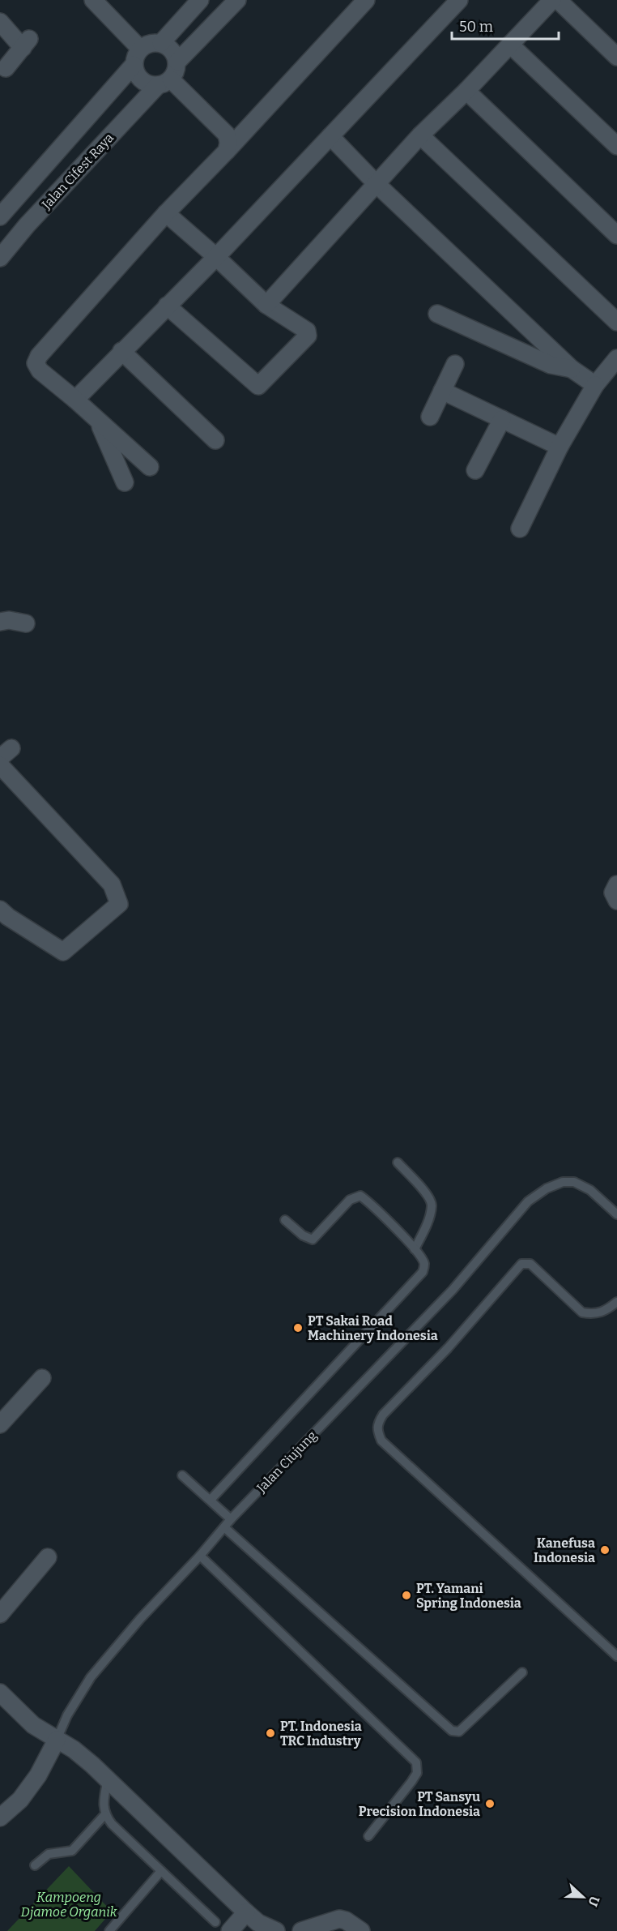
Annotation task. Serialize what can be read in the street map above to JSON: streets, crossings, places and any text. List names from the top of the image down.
{
  "streets": {
    "street": ["Jalan Cifest Raya", "Jalan Ciujung"]
  },
  "parks": ["Kampoeng Djamoe Organik"],
  "places": [
    "PT Sakai Road Machinery Indonesia",
    "Kanefusa Indonesia",
    "PT. Yamani Spring Indonesia",
    "PT. Indonesia TRC Industry",
    "PT Sansyu Precision Indonesia"
  ],
  "scale_bar": "50 m",
  "north": "right"
}
